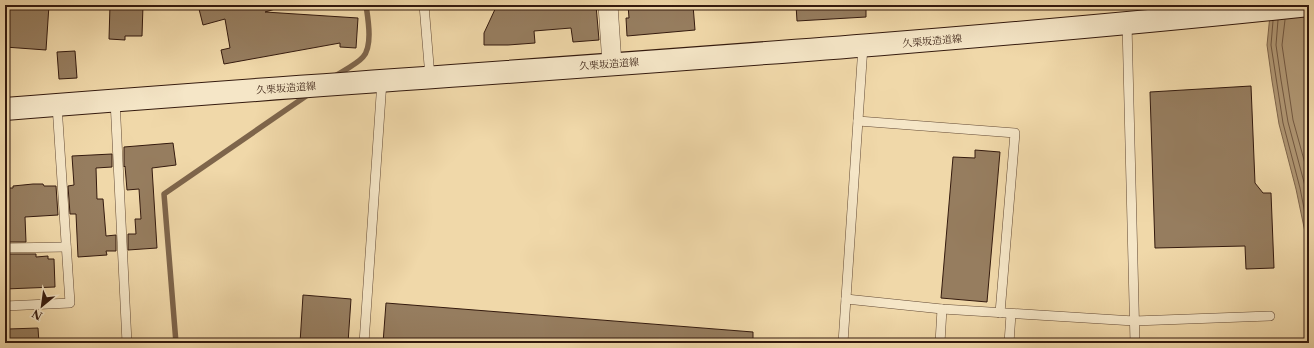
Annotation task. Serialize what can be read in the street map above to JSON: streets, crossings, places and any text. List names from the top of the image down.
{
  "streets": {
    "main road": ["久栗坂造道線"]
  },
  "north": "bottom left"
}
